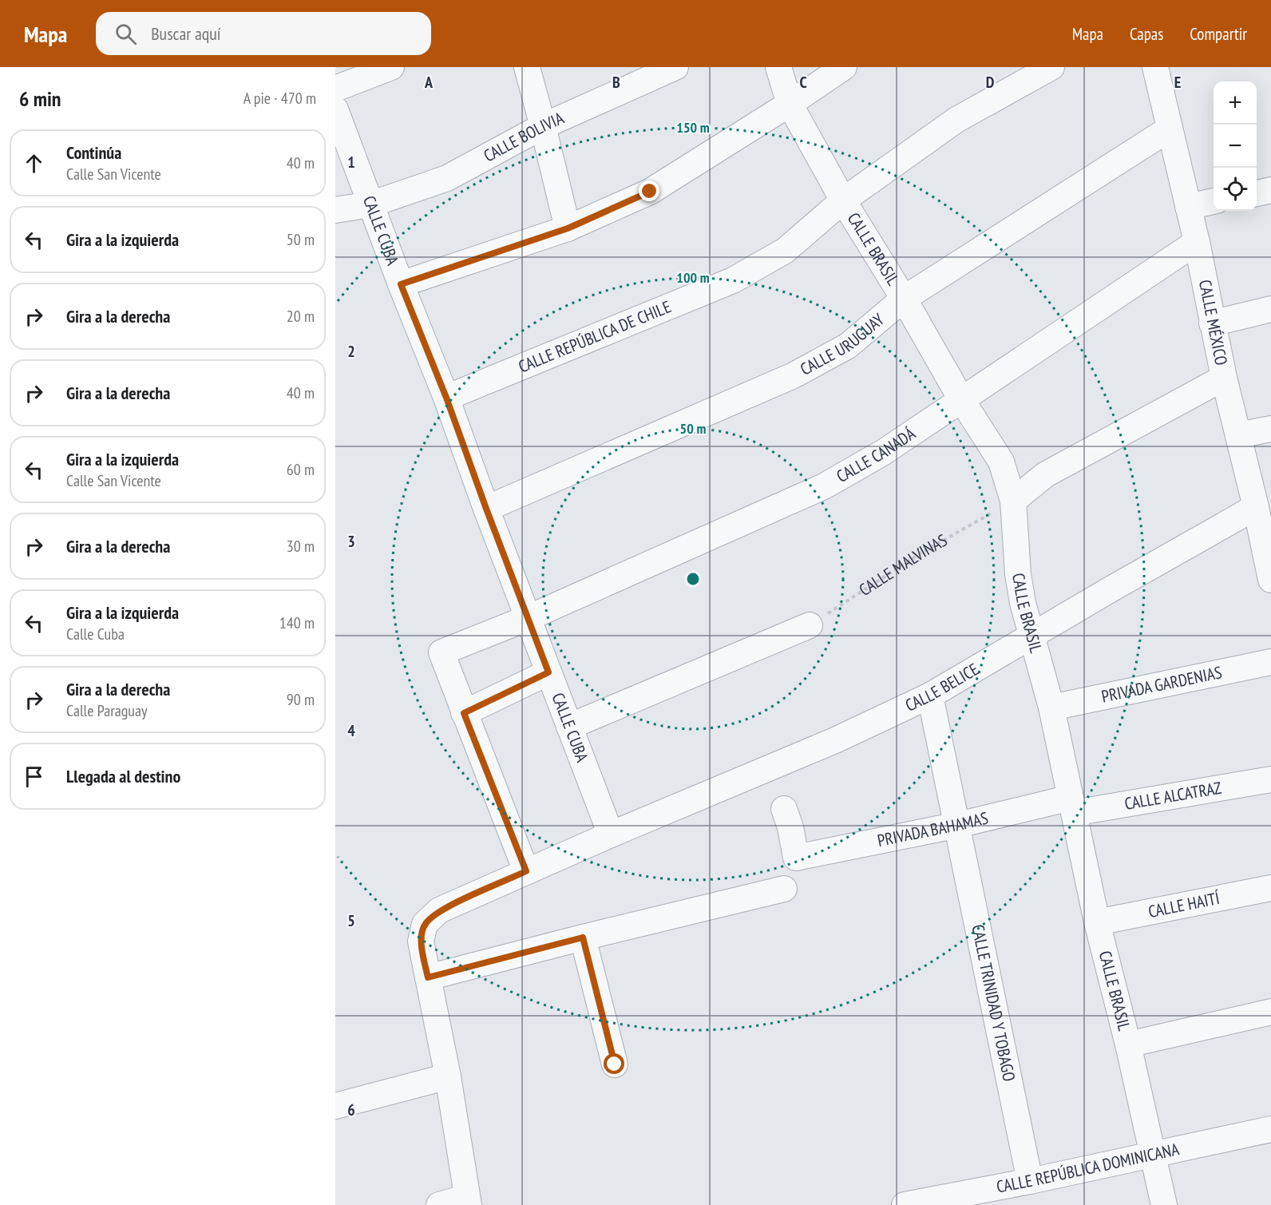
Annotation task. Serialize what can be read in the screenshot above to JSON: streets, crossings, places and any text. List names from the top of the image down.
{
  "streets": {
    "street": [
      "CALLE BOLIVIA",
      "CALLE CUBA",
      "CALLE BRASIL",
      "CALLE MÉXICO",
      "CALLE REPÚBLICA DE CHILE",
      "CALLE URUGUAY",
      "CALLE CANADÁ",
      "PRIVADA GARDENIAS",
      "CALLE BELICE",
      "CALLE ALCATRAZ",
      "PRIVADA BAHAMAS",
      "CALLE HAITÍ",
      "CALLE TRINIDAD Y TOBAGO",
      "CALLE REPÚBLICA DOMINICANA"
    ],
    "path": ["CALLE MALVINAS"]
  },
  "crossings": [
    ["CALLE BOLIVIA", "CALLE CUBA"],
    ["CALLE CUBA", "CALLE REPÚBLICA DE CHILE"],
    ["CALLE CUBA", "CALLE URUGUAY"],
    ["CALLE CUBA", "CALLE CANADÁ"],
    ["CALLE CUBA", "CALLE BELICE"],
    ["CALLE BRASIL", "CALLE REPÚBLICA DE CHILE"],
    ["CALLE BRASIL", "CALLE URUGUAY"],
    ["CALLE BRASIL", "CALLE CANADÁ"],
    ["CALLE BRASIL", "CALLE MALVINAS"],
    ["CALLE BRASIL", "PRIVADA GARDENIAS"],
    ["CALLE BRASIL", "CALLE BELICE"],
    ["CALLE BRASIL", "CALLE ALCATRAZ"],
    ["CALLE BRASIL", "PRIVADA BAHAMAS"],
    ["CALLE BRASIL", "CALLE HAITÍ"],
    ["CALLE BRASIL", "CALLE REPÚBLICA DOMINICANA"],
    ["CALLE MÉXICO", "CALLE URUGUAY"],
    ["CALLE MÉXICO", "CALLE CANADÁ"],
    ["CALLE MÉXICO", "CALLE BELICE"],
    ["CALLE BELICE", "CALLE TRINIDAD Y TOBAGO"],
    ["CALLE ALCATRAZ", "PRIVADA BAHAMAS"],
    ["PRIVADA BAHAMAS", "CALLE TRINIDAD Y TOBAGO"],
    ["CALLE TRINIDAD Y TOBAGO", "CALLE REPÚBLICA DOMINICANA"]
  ],
  "page": {
    "header": "Mapa",
    "search": "Buscar aquí",
    "nav": ["Mapa", "Capas", "Compartir"],
    "heading": ["6 min", "A pie · 470 m"],
    "map_buttons": ["+", "−"],
    "list": [
      ["Continúa", "Calle San Vicente", "40 m"],
      ["Gira a la izquierda", "50 m"],
      ["Gira a la derecha", "20 m"],
      ["Gira a la derecha", "40 m"],
      ["Gira a la izquierda", "Calle San Vicente", "60 m"],
      ["Gira a la derecha", "30 m"],
      ["Gira a la izquierda", "Calle Cuba", "140 m"],
      ["Gira a la derecha", "Calle Paraguay", "90 m"],
      "Llegada al destino"
    ]
  },
  "grid": {
    "columns": [
      "A",
      "B",
      "C",
      "D",
      "E"
    ],
    "rows": [
      "1",
      "2",
      "3",
      "4",
      "5",
      "6"
    ]
  },
  "rings": ["150 m", "100 m", "50 m"]
}
